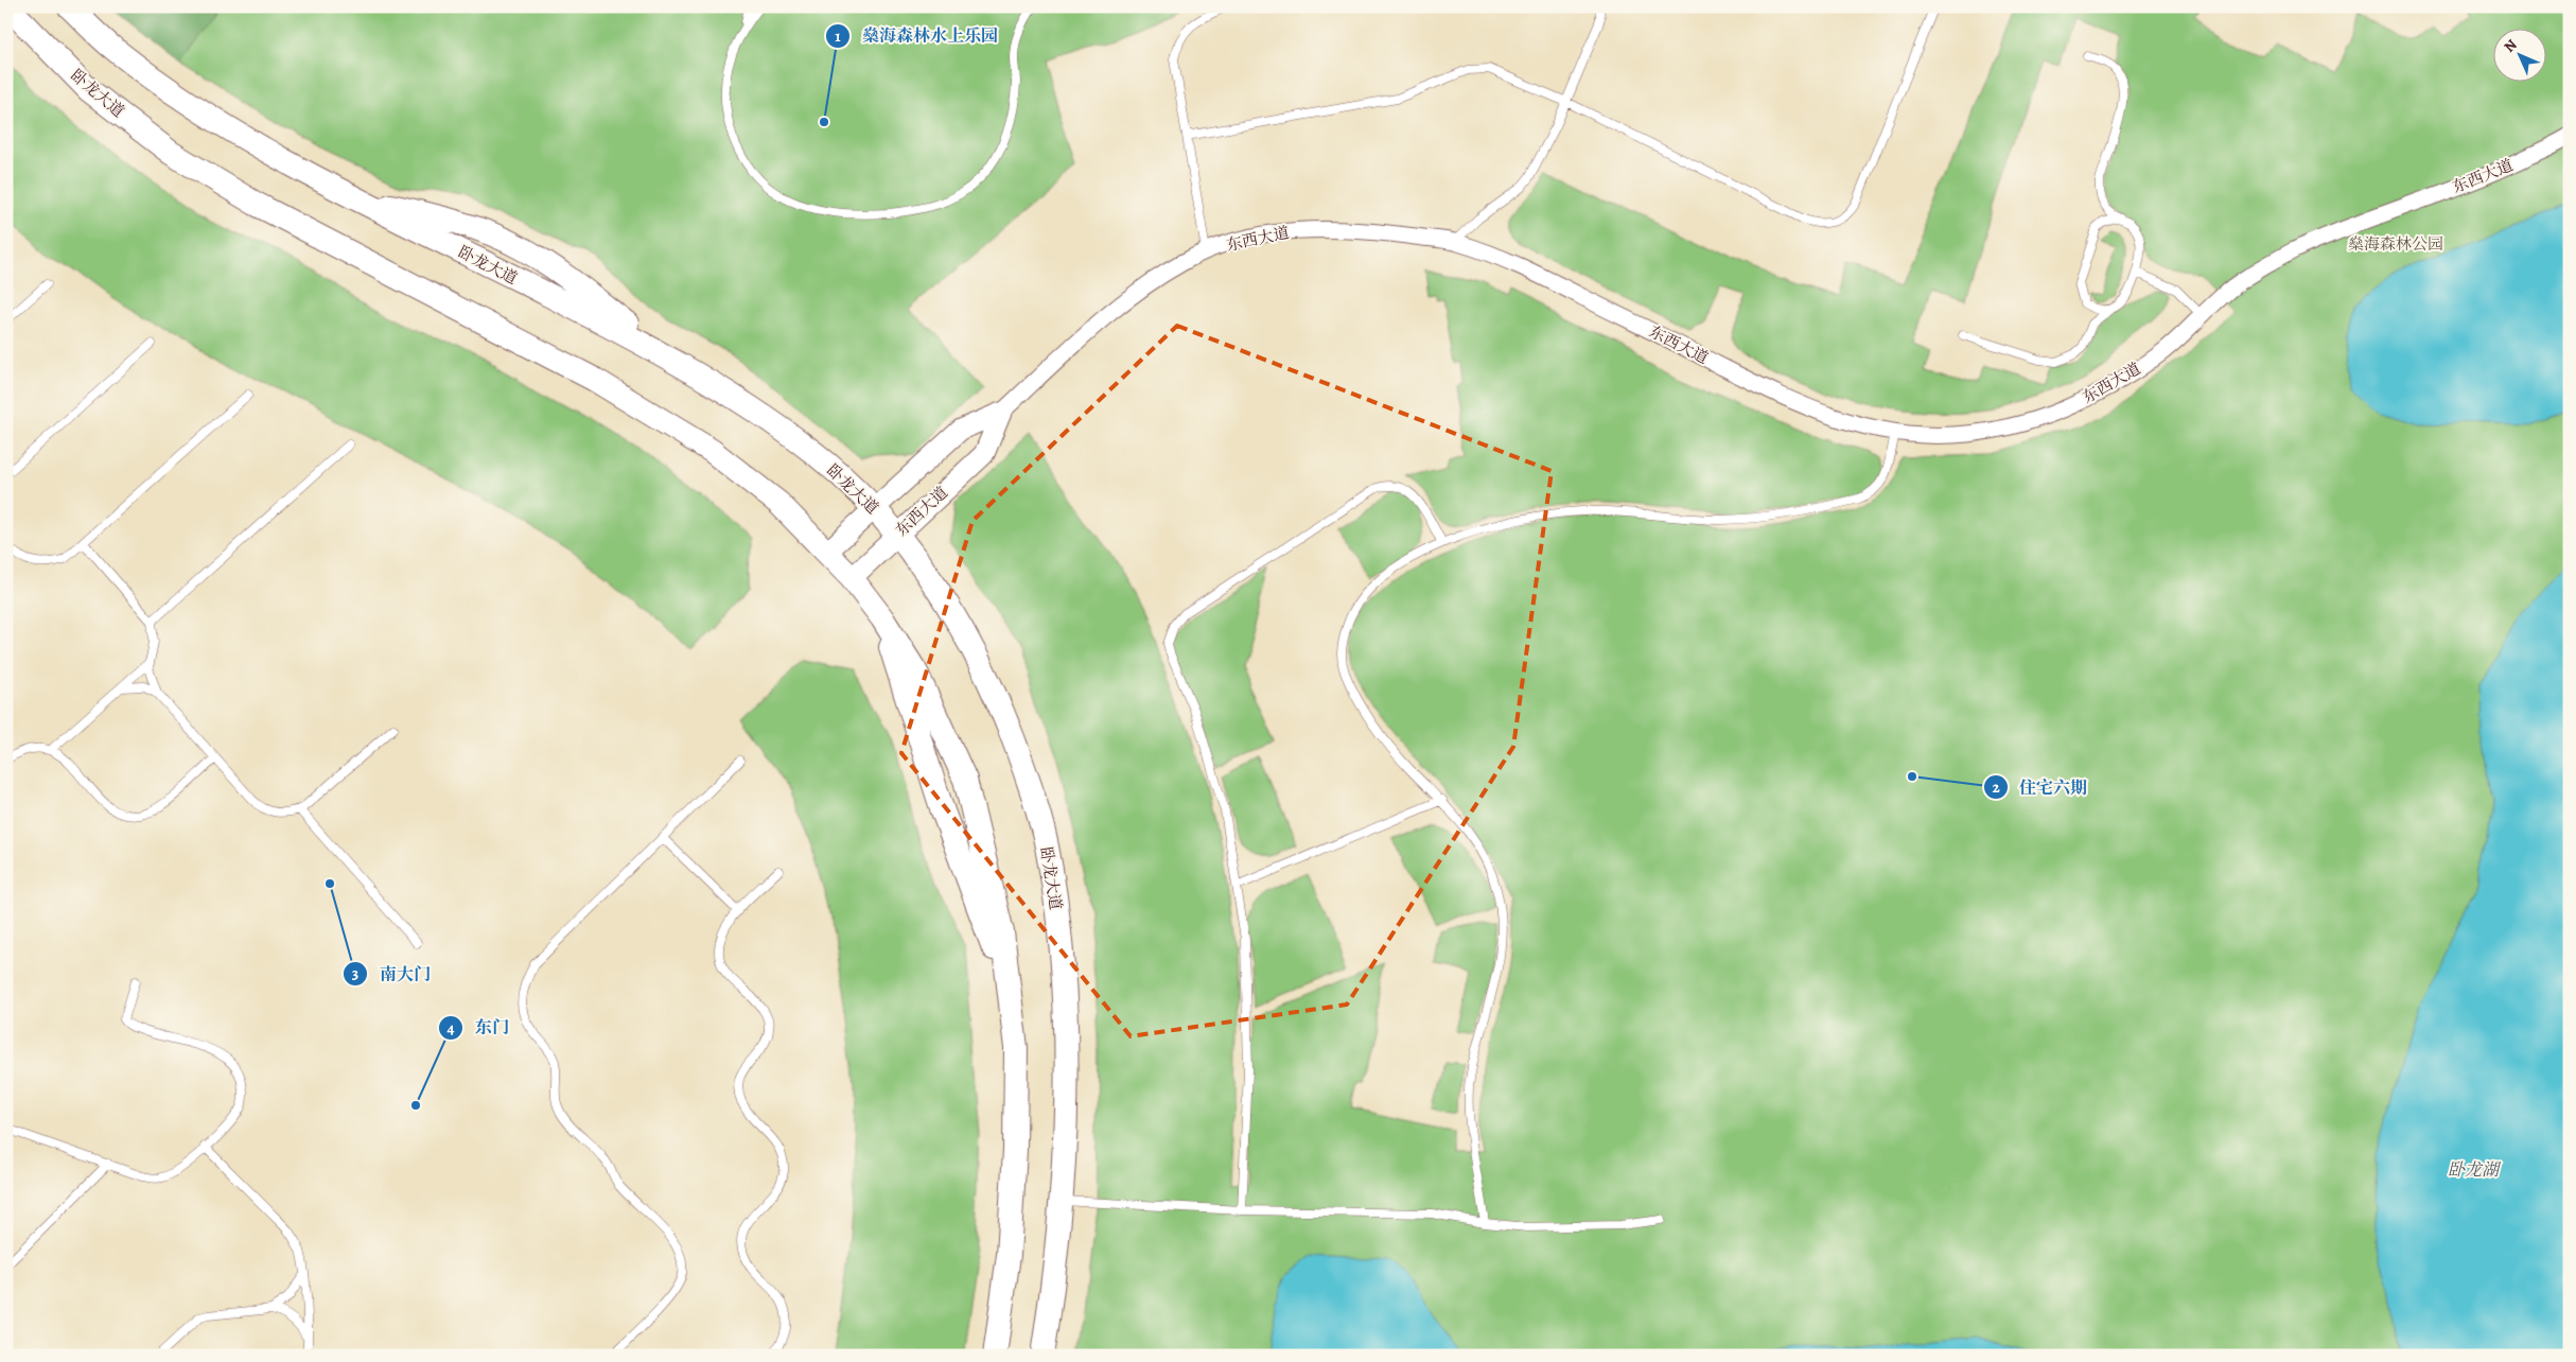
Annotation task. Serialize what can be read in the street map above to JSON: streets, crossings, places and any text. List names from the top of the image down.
{
  "streets": {
    "main road": ["卧龙大道"],
    "street": ["东西大道"]
  },
  "crossings": [
    ["卧龙大道", "东西大道"]
  ],
  "water": ["卧龙湖"],
  "parks": ["燊海森林公园"],
  "places": [
    "燊海森林水上乐园",
    "住宅六期",
    "南大门",
    "东门"
  ],
  "north": "top left"
}
